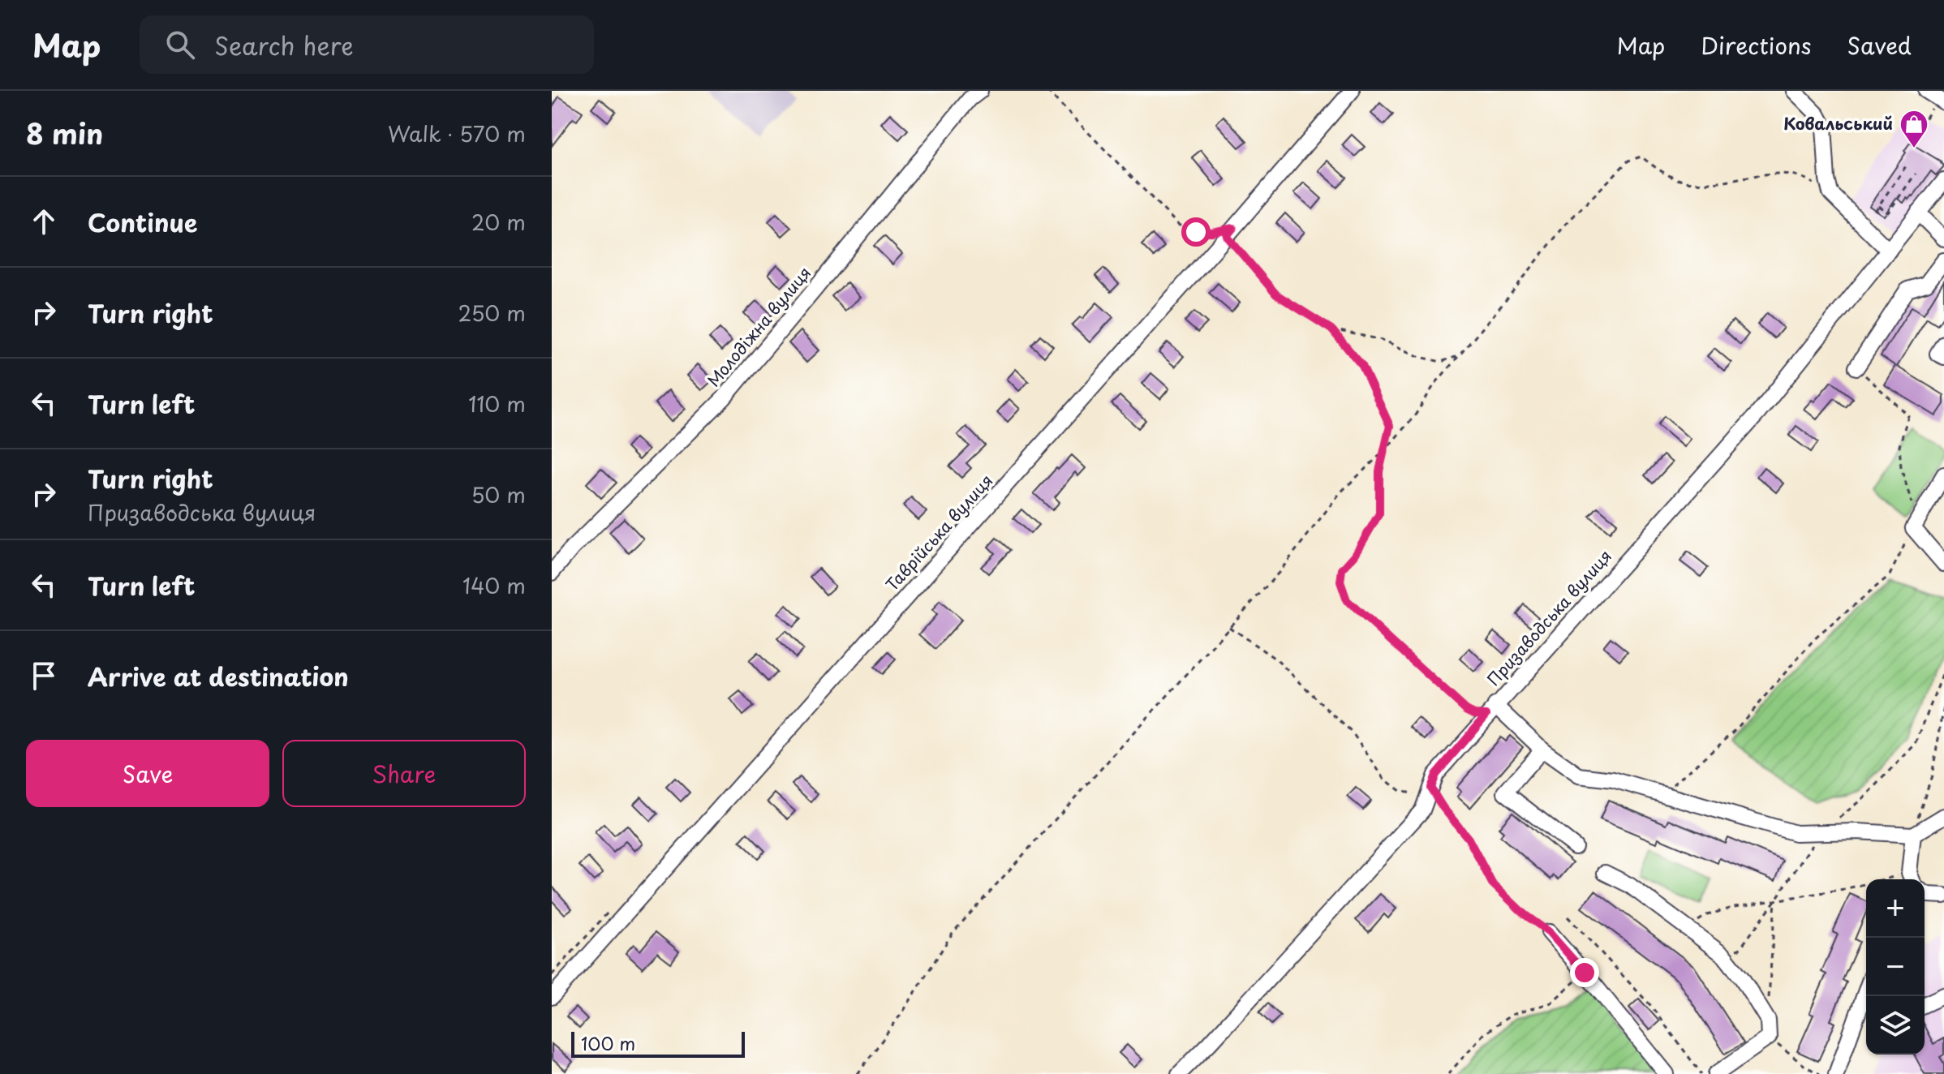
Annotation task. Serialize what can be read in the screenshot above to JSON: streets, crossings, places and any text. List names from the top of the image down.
{
  "streets": {
    "street": ["Молодіжна вулиця", "Таврійська вулиця", "Призаводська вулиця"]
  },
  "places": {
    "shop": ["Ковальський"]
  },
  "scale_bar": "100 m",
  "page": {
    "header": "Map",
    "search": "Search here",
    "nav": ["Map", "Directions", "Saved"],
    "heading": ["8 min", "Walk · 570 m"],
    "list": [
      ["Continue", "20 m"],
      ["Turn right", "250 m"],
      ["Turn left", "110 m"],
      ["Turn right", "Призаводська вулиця", "50 m"],
      ["Turn left", "140 m"],
      "Arrive at destination"
    ],
    "buttons": ["Save", "Share"],
    "map_buttons": ["+", "−"],
    "scale": "100 m"
  }
}
